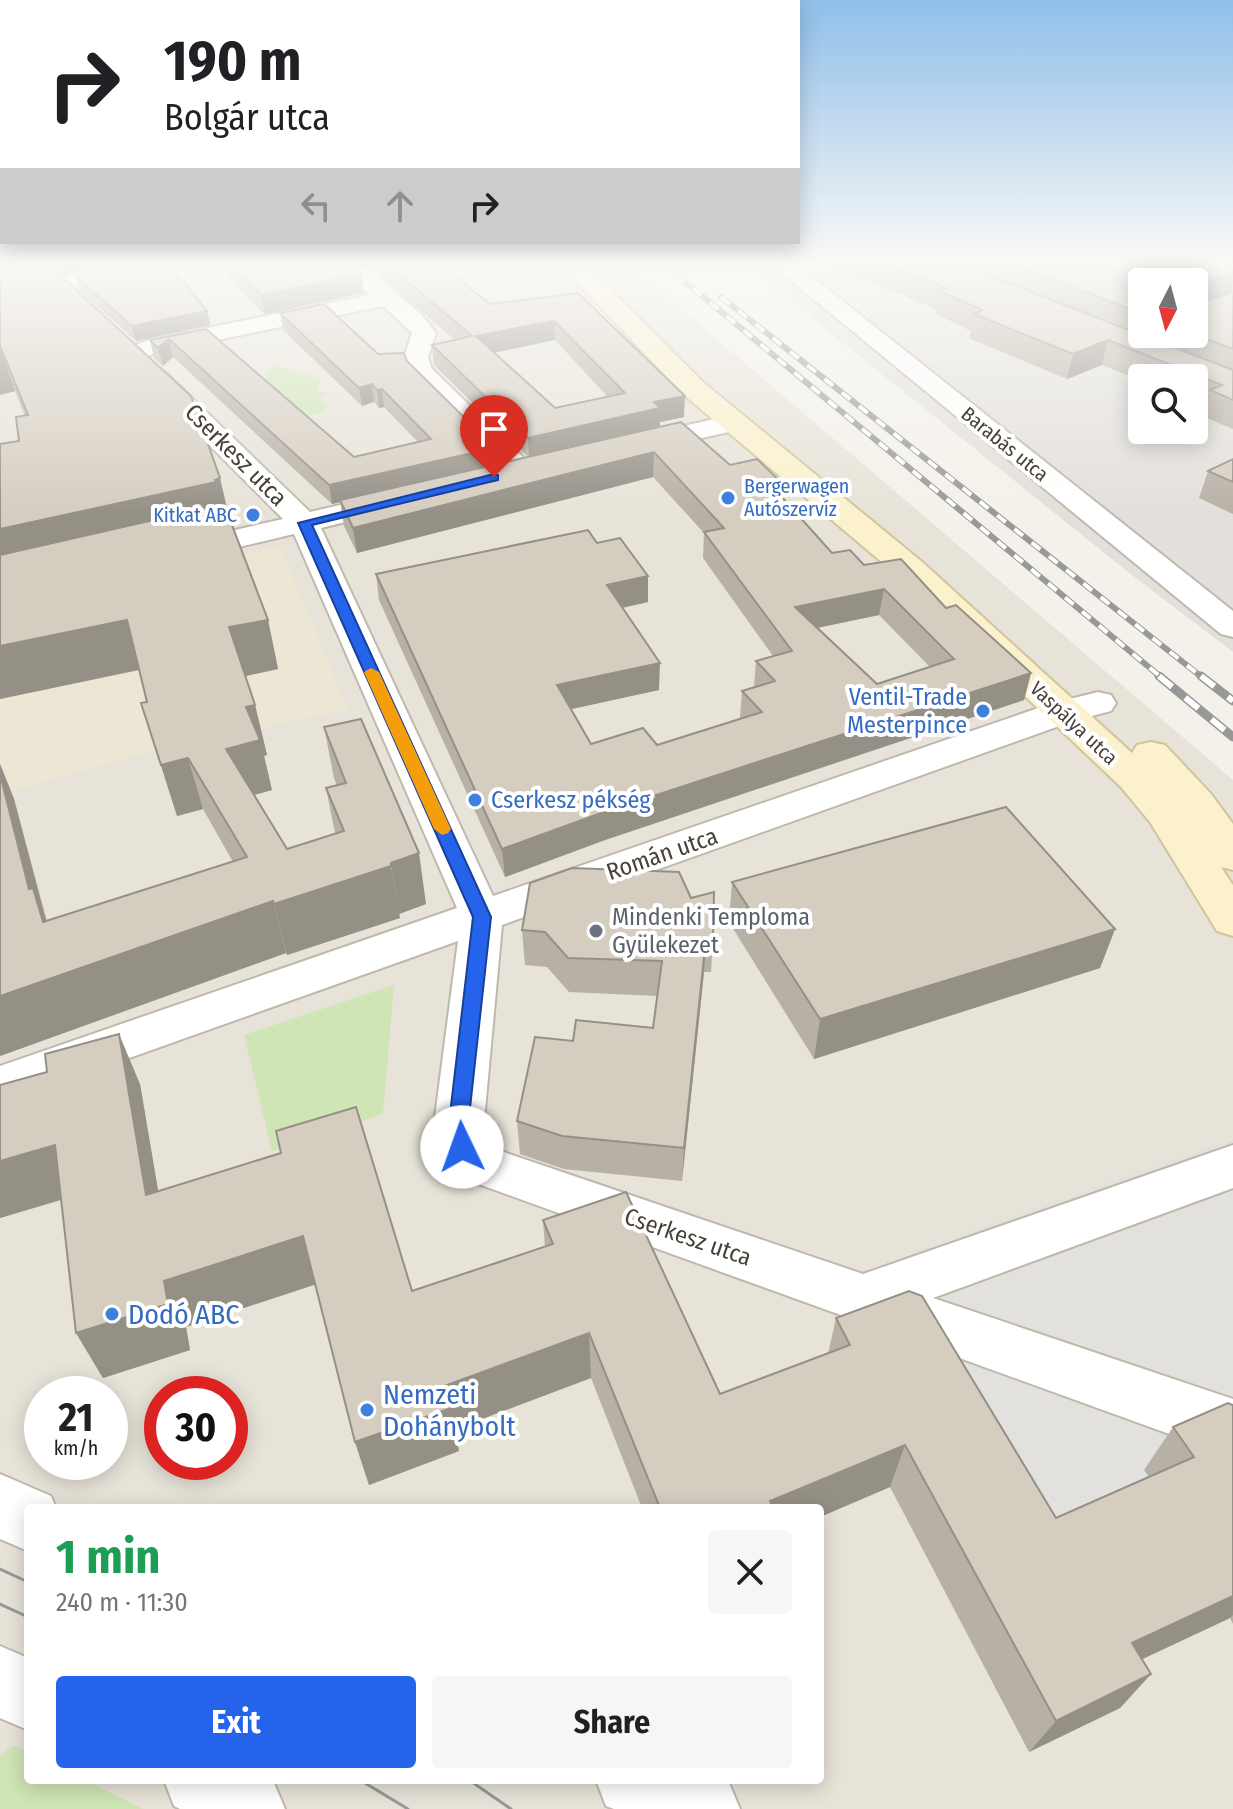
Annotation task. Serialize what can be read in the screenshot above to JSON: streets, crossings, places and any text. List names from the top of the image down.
{
  "streets": {
    "main road": ["Vaspálya utca"],
    "street": ["Barabás utca", "Cserkesz utca", "Román utca"]
  },
  "crossings": [
    ["Cserkesz utca", "Román utca"],
    ["Vaspálya utca", "Román utca"]
  ],
  "places": [
    "Bergerwagen Autószervíz",
    "Kitkat ABC",
    "Ventil-Trade Mesterpince",
    "Cserkesz pékség",
    "Mindenki Temploma Gyülekezet",
    "Dodó ABC",
    "Nemzeti Dohánybolt"
  ],
  "north": "bottom",
  "page": {
    "turn": ["190 m", "Bolgár utca"],
    "speed": "21 km/h",
    "limit": "30",
    "heading": ["1 min", "240 m · 11:30"],
    "buttons": ["Exit", "Share"]
  }
}
